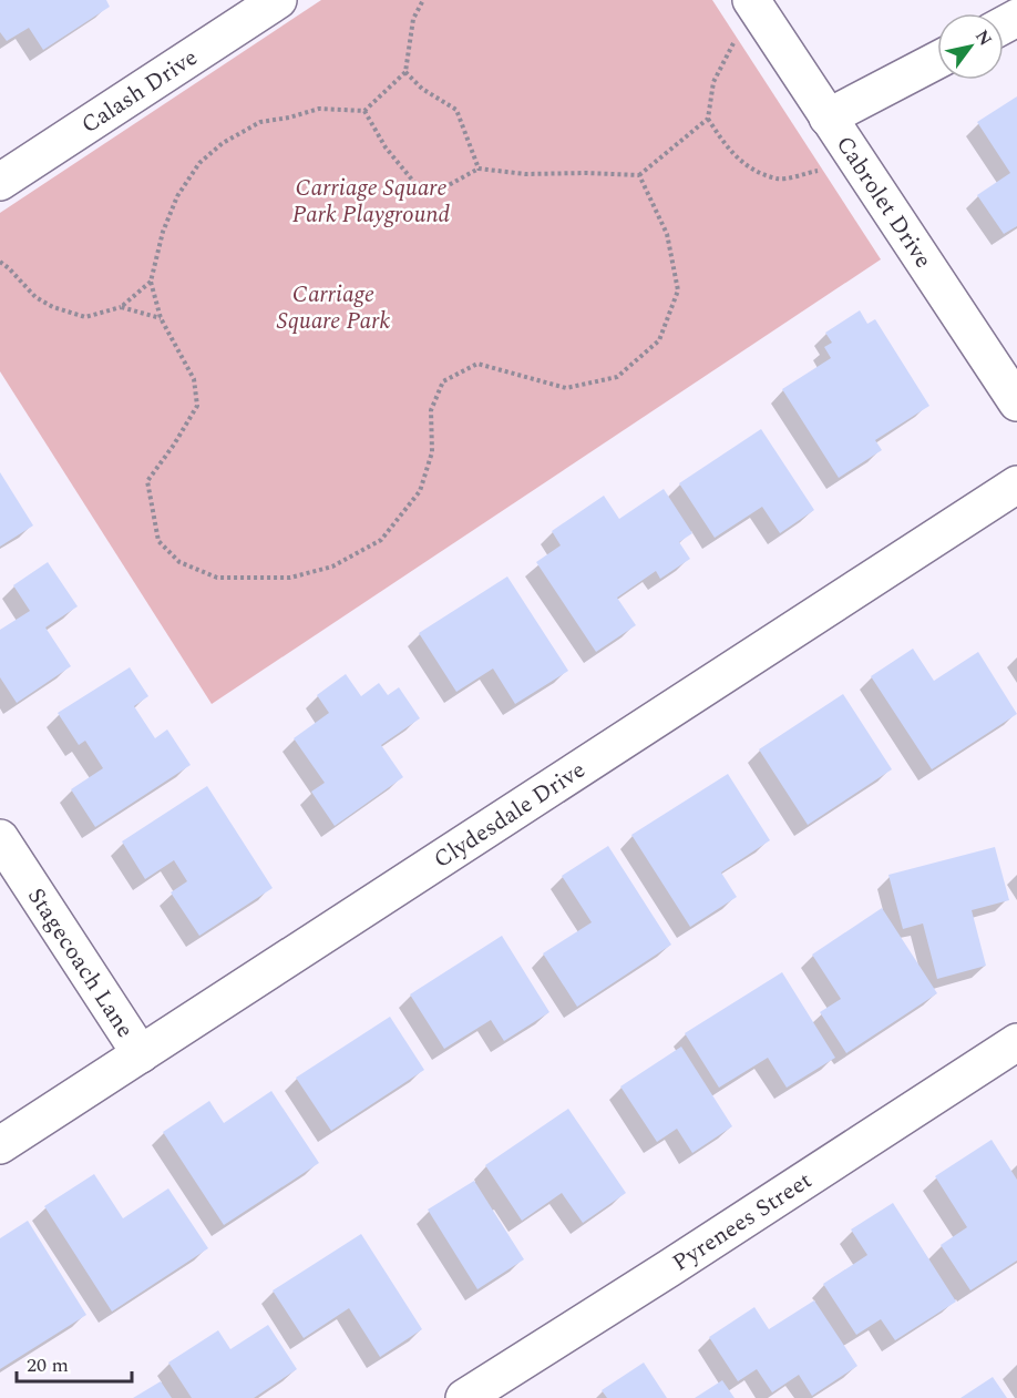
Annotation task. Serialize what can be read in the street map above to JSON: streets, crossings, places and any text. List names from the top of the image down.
{
  "streets": {
    "street": [
      "Calash Drive",
      "Cabrolet Drive",
      "Clydesdale Drive",
      "Stagecoach Lane",
      "Pyrenees Street"
    ]
  },
  "crossings": [
    ["Clydesdale Drive", "Stagecoach Lane"]
  ],
  "parks": ["Carriage Square Park Playground", "Carriage Square Park"],
  "scale_bar": "20 m",
  "north": "top right"
}
